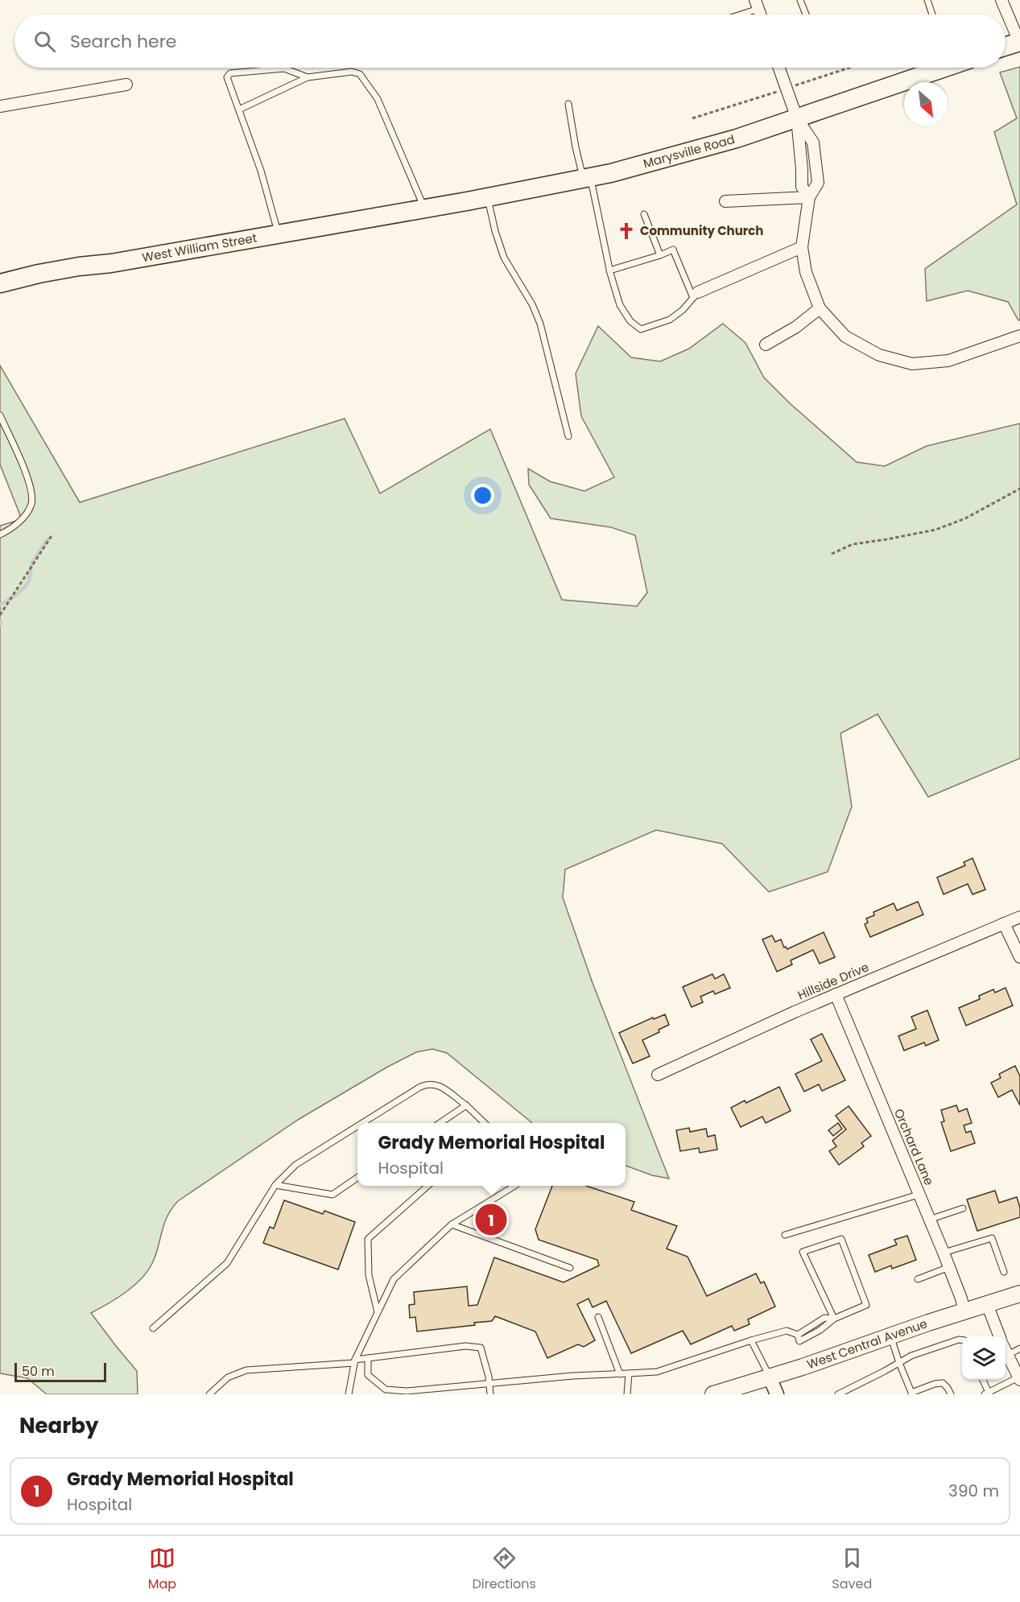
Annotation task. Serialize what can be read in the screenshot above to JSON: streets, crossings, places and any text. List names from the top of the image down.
{
  "streets": {
    "highway": ["Marysville Road", "West William Street"],
    "main road": ["West Central Avenue"],
    "street": ["Hillside Drive", "Orchard Lane"]
  },
  "crossings": [
    ["Marysville Road", "West William Street"],
    ["Hillside Drive", "Orchard Lane"],
    ["Orchard Lane", "West Central Avenue"]
  ],
  "places": {
    "church": ["Community Church"]
  },
  "scale_bar": "50 m",
  "north": "bottom right",
  "page": {
    "search": "Search here",
    "popup": ["Grady Memorial Hospital", "Hospital"],
    "pins": "1",
    "scale": "50 m",
    "heading": "Nearby",
    "list": [
      {
        "mark": "1",
        "name": "Grady Memorial Hospital",
        "note": "Hospital",
        "value": "390 m"
      }
    ],
    "nav": ["Map", "Directions", "Saved"]
  }
}
